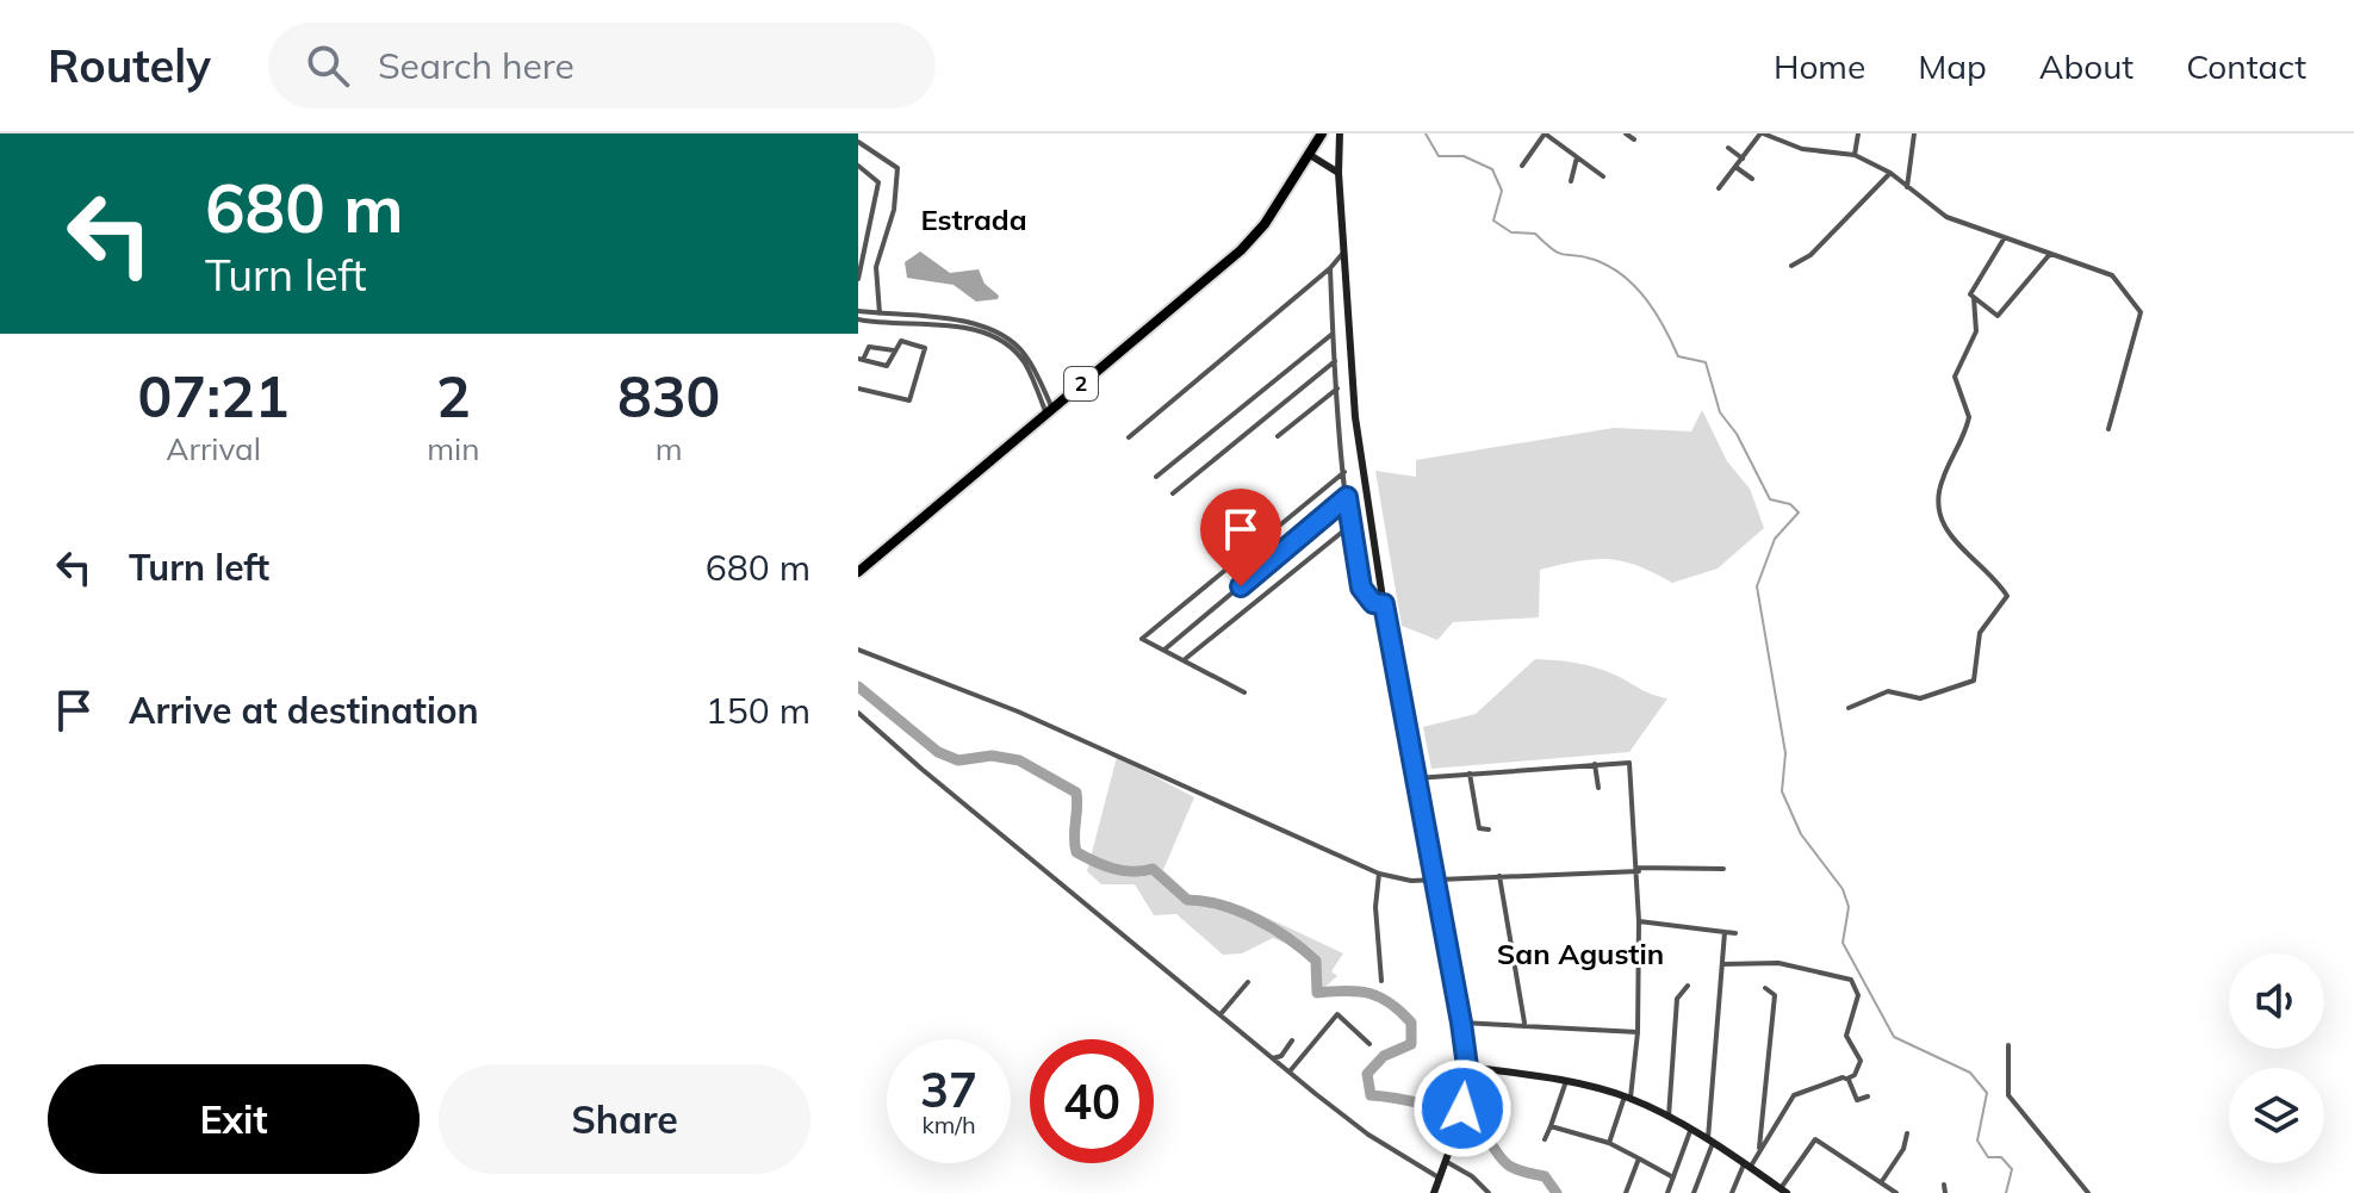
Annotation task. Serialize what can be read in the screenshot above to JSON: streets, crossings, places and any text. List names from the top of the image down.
{
  "streets": {
    "highway": ["2"]
  },
  "districts": ["Estrada", "San Agustin"],
  "page": {
    "header": "Routely",
    "search": "Search here",
    "nav": [
      "Home",
      "Map",
      "About",
      "Contact"
    ],
    "turn": ["680 m", "Turn left"],
    "eta": [
      "07:21",
      "Arrival",
      "2",
      "min",
      "830",
      "m"
    ],
    "list": [
      {
        "name": "Turn left",
        "value": "680 m"
      },
      {
        "name": "Arrive at destination",
        "value": "150 m"
      }
    ],
    "speed": "37 km/h",
    "limit": "40",
    "buttons": ["Exit", "Share"]
  }
}
